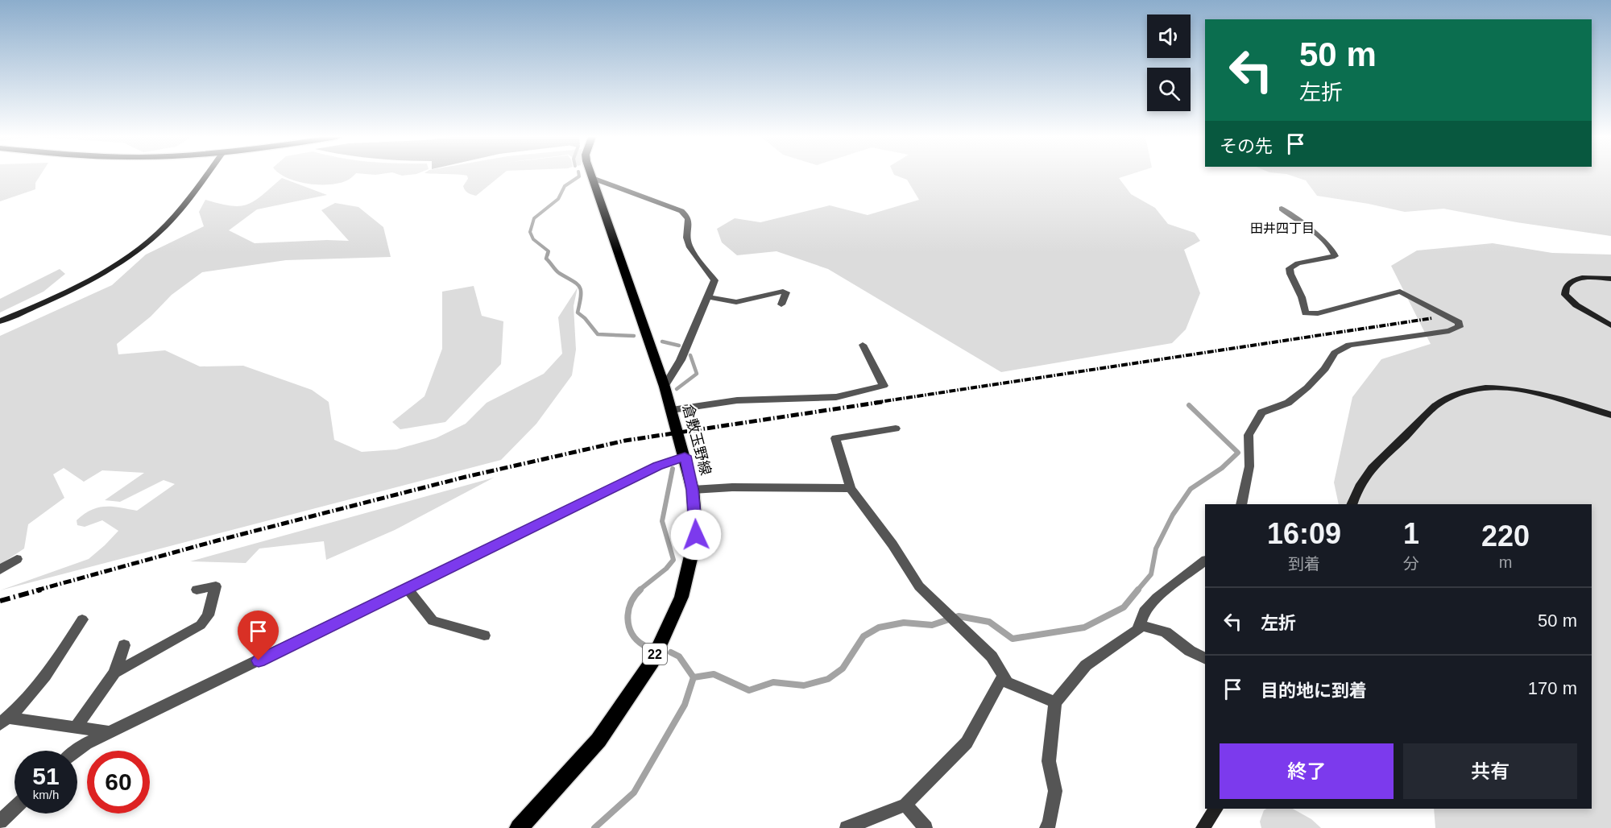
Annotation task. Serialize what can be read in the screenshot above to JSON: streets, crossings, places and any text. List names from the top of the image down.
{
  "streets": {
    "main road": ["倉敷玉野線", "22"]
  },
  "districts": ["田井四丁目"],
  "page": {
    "turn": ["50 m", "左折"],
    "then": "その先",
    "eta": [
      "16:09",
      "到着",
      "1",
      "分",
      "220",
      "m"
    ],
    "list": [
      {
        "name": "左折",
        "value": "50 m"
      },
      {
        "name": "目的地に到着",
        "value": "170 m"
      }
    ],
    "buttons": ["終了", "共有"],
    "speed": "51 km/h",
    "limit": "60"
  }
}
